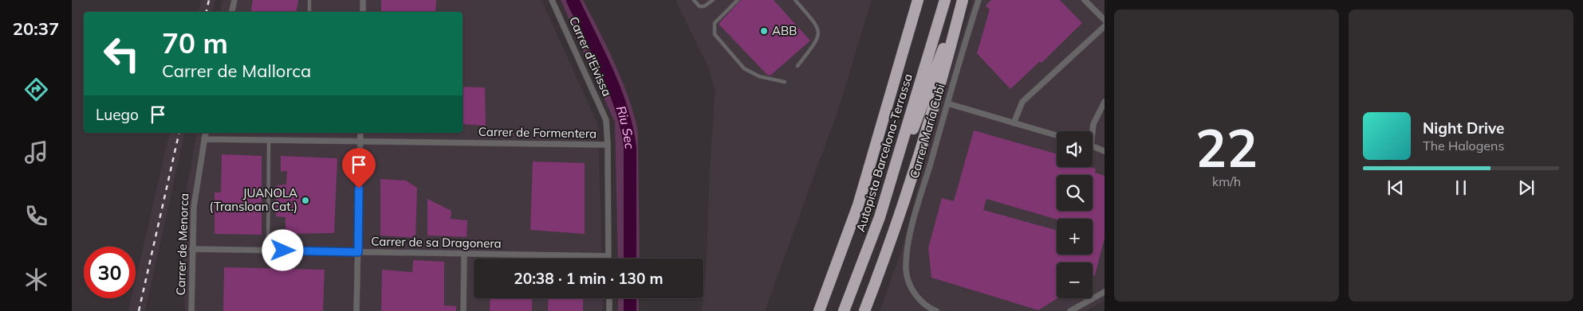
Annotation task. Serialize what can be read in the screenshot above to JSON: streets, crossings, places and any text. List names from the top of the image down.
{
  "streets": {
    "highway": ["Autopista Barcelona-Terrassa"],
    "street": [
      "Carrer d'Eivissa",
      "Carrer María Cubi",
      "Carrer de Formentera",
      "Carrer de sa Dragonera",
      "Carrer de Menorca"
    ]
  },
  "crossings": [
    ["Carrer d'Eivissa", "Carrer de Formentera"],
    ["Carrer d'Eivissa", "Carrer de sa Dragonera"],
    ["Carrer de Formentera", "Carrer de Menorca"],
    ["Carrer de sa Dragonera", "Carrer de Menorca"]
  ],
  "water": ["Riu Sec"],
  "places": ["ABB", "JUANOLA (Transloan Cat.)"],
  "page": {
    "tabs": "20:37",
    "tile": ["22", "km/h"],
    "turn": ["70 m", "Carrer de Mallorca"],
    "then": "Luego",
    "song": ["Night Drive", "The Halogens"],
    "map_buttons": ["+", "−"],
    "limit": "30",
    "trip": "20:38 · 1 min · 130 m"
  }
}
